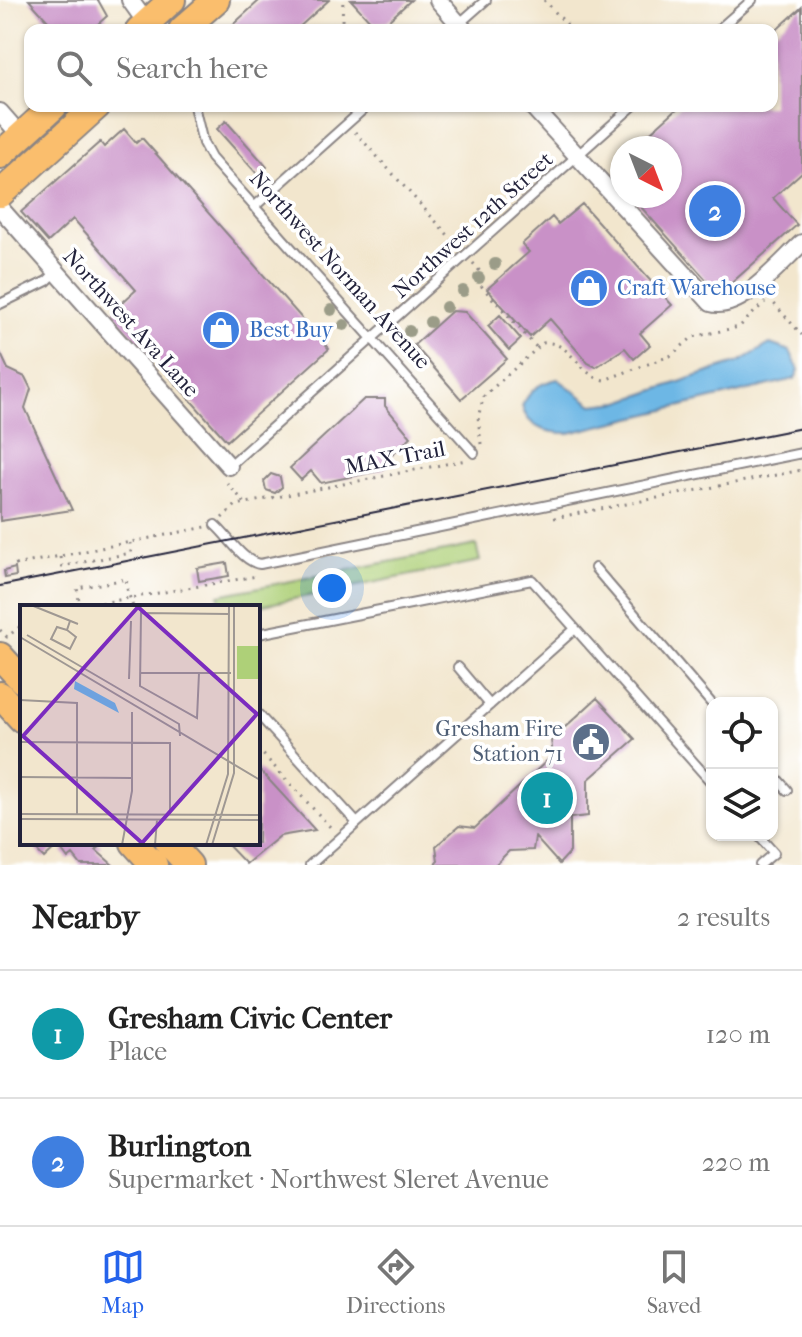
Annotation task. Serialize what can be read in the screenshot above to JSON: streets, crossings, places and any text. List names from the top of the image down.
{
  "streets": {
    "street": ["Northwest Ava Lane"],
    "lane": ["Northwest 12th Street", "Northwest Norman Avenue"],
    "path": ["MAX Trail"]
  },
  "crossings": [
    ["Northwest 12th Street", "Northwest Norman Avenue"],
    ["Northwest 12th Street", "Northwest Ava Lane"],
    ["Northwest Norman Avenue", "MAX Trail"]
  ],
  "places": {
    "shop": ["Craft Warehouse", "Best Buy"],
    "public building": ["Gresham Fire Station 71"]
  },
  "north": "bottom right",
  "page": {
    "search": "Search here",
    "pins": ["2", "1"],
    "heading": ["Nearby", "2 results"],
    "list": [
      {
        "mark": "1",
        "name": "Gresham Civic Center",
        "note": "Place",
        "value": "120 m"
      },
      {
        "mark": "2",
        "name": "Burlington",
        "note": "Supermarket · Northwest Sleret Avenue",
        "value": "220 m"
      }
    ],
    "nav": ["Map", "Directions", "Saved"]
  }
}
